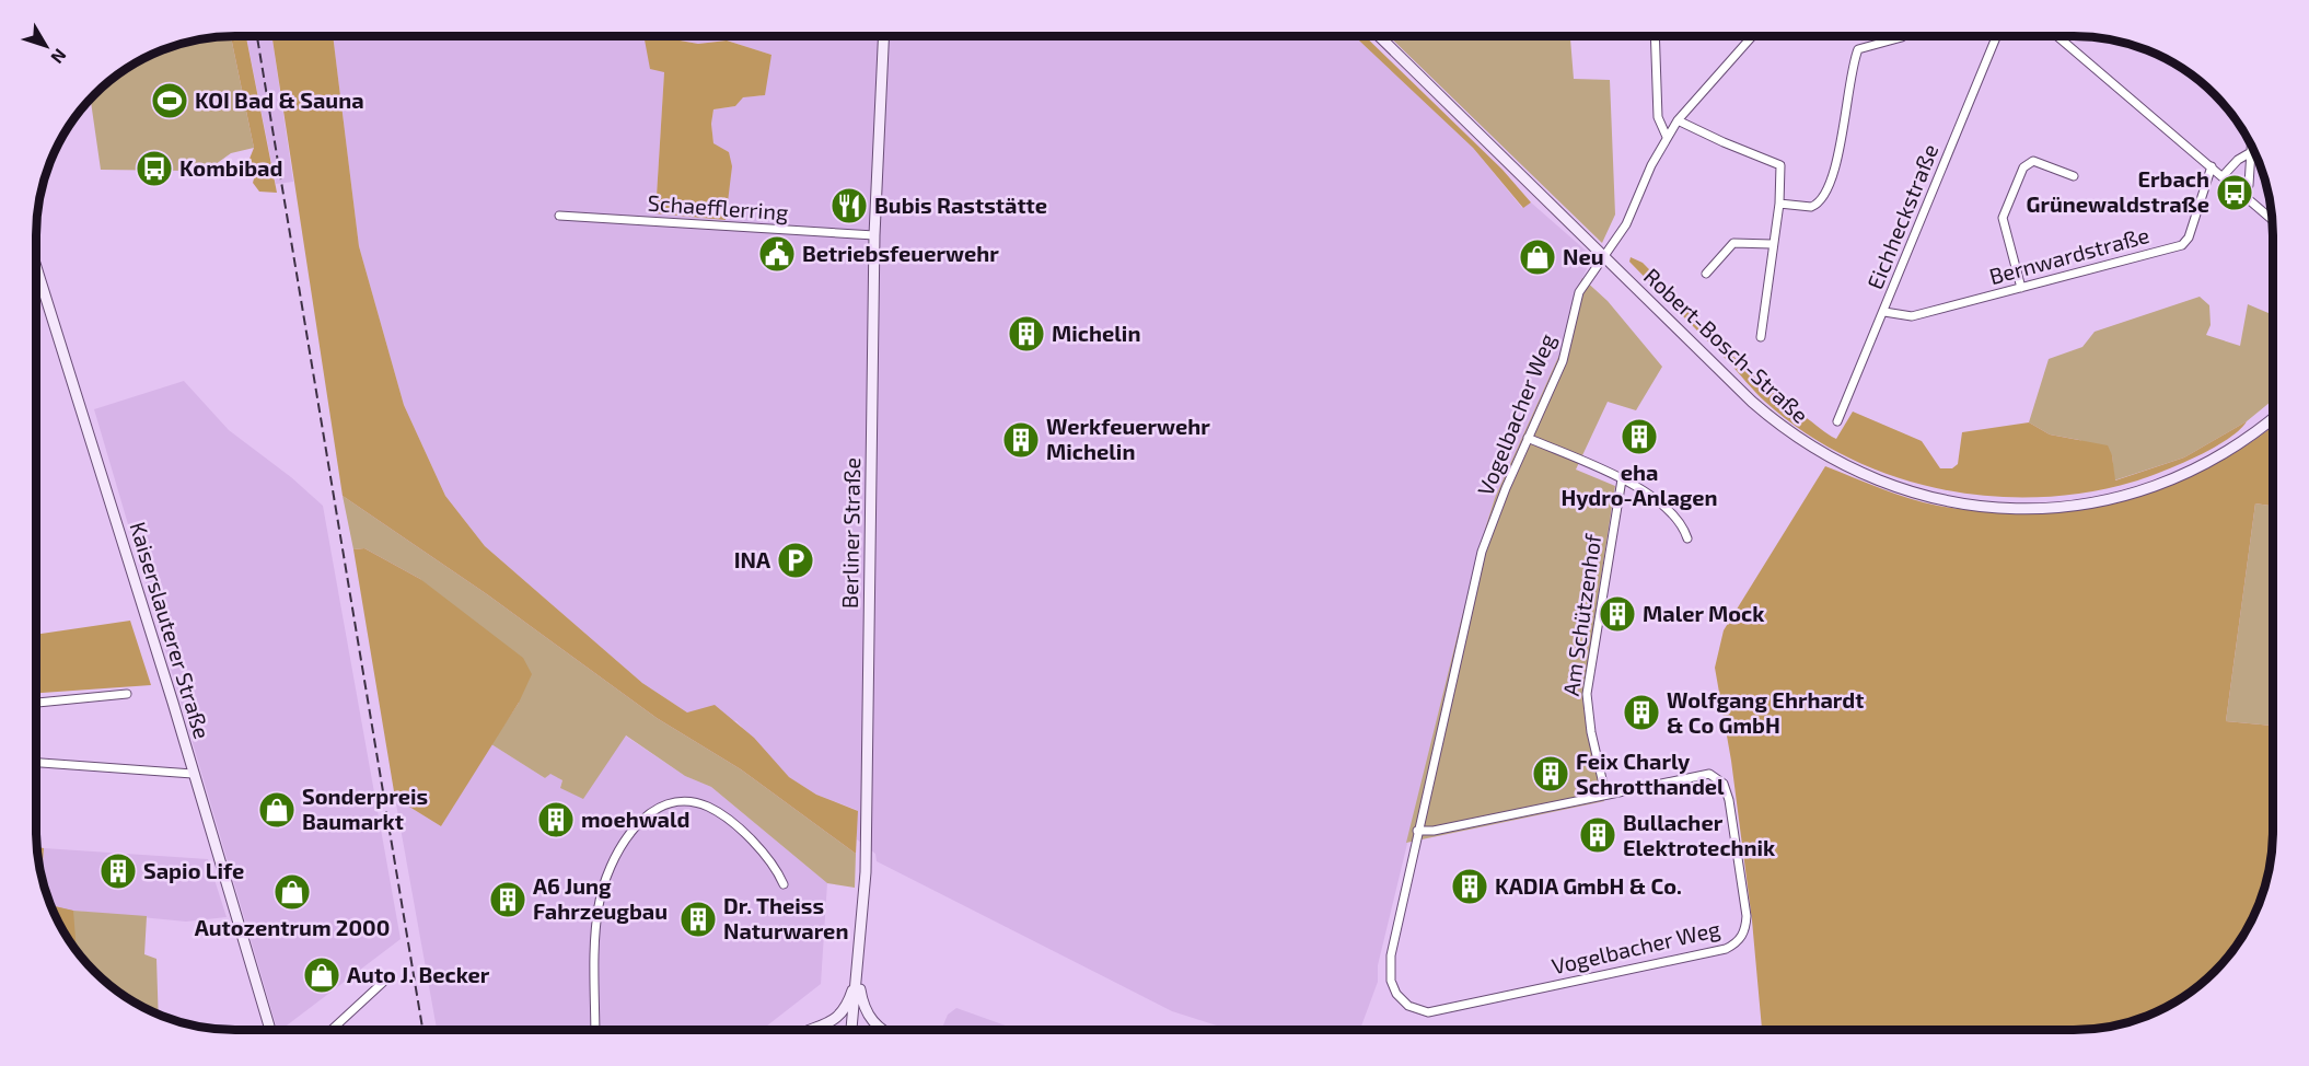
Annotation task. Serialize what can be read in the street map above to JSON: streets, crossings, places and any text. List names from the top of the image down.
{
  "streets": {
    "main road": ["Robert-Bosch-Straße", "Berliner Straße", "Kaiserslauterer Straße"],
    "street": [
      "Schaefflerring",
      "Eichheckstraße",
      "Bernwardstraße",
      "Vogelbacher Weg",
      "Am Schützenhof"
    ]
  },
  "crossings": [
    ["Schaefflerring", "Berliner Straße"],
    ["Eichheckstraße", "Bernwardstraße"],
    ["Robert-Bosch-Straße", "Vogelbacher Weg"],
    ["Vogelbacher Weg", "Am Schützenhof"]
  ],
  "places": {
    "sports": ["KOI Bad & Sauna"],
    "bus stop": ["Kombibad", "Erbach Grünewaldstraße"],
    "restaurant": ["Bubis Raststätte"],
    "public building": ["Betriebsfeuerwehr"],
    "shop": [
      "Neu",
      "Sonderpreis Baumarkt",
      "Autozentrum 2000",
      "Auto J. Becker"
    ],
    "building": [
      "Michelin",
      "eha Hydro-Anlagen",
      "Werkfeuerwehr Michelin",
      "Maler Mock",
      "Wolfgang Ehrhardt & Co GmbH",
      "Feix Charly Schrotthandel",
      "moehwald",
      "Bullacher Elektrotechnik",
      "Sapio Life",
      "KADIA GmbH & Co.",
      "A6 Jung Fahrzeugbau",
      "Dr. Theiss Naturwaren"
    ],
    "parking": ["INA"]
  },
  "north": "bottom right"
}
